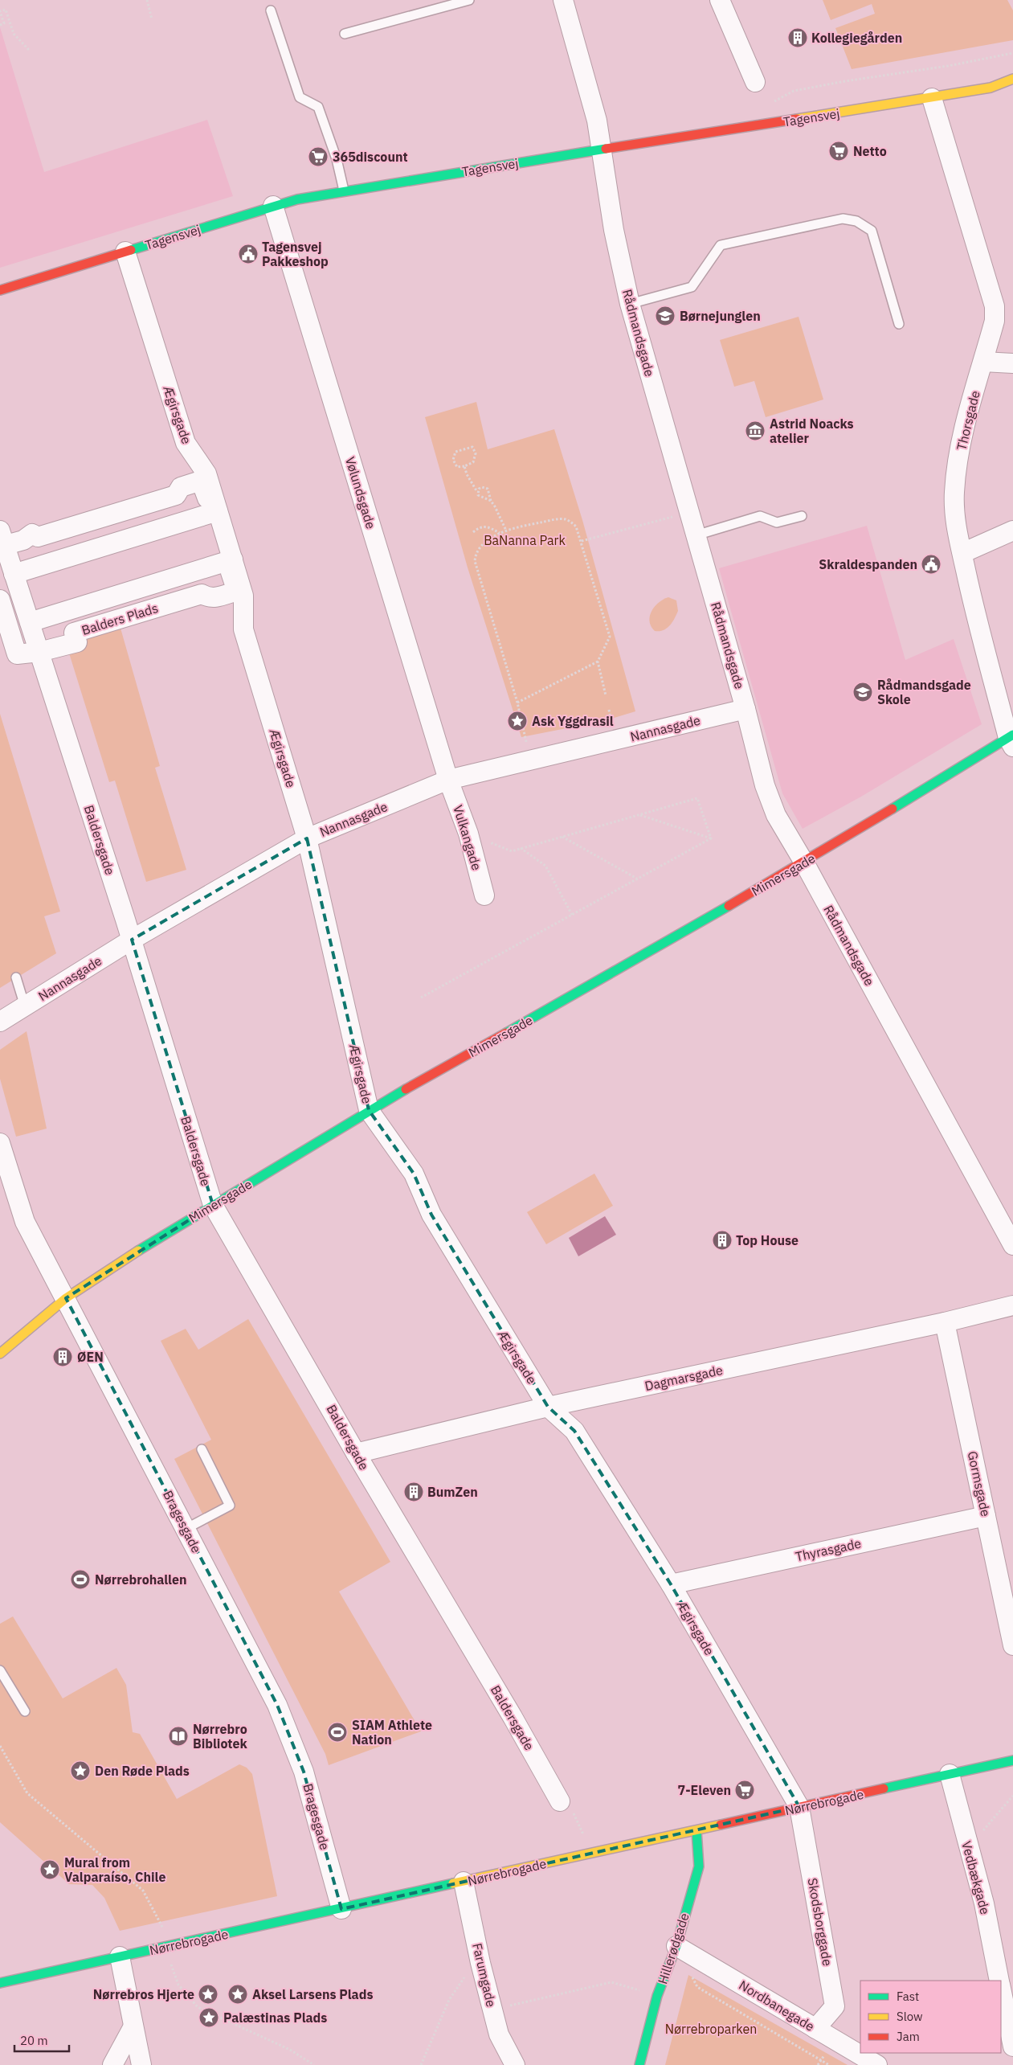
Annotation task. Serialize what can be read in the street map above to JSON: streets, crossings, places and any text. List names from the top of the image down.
{
  "streets": {
    "street": [
      "Tagensvej",
      "Rådmandsgade",
      "Ægirsgade",
      "Thorsgade",
      "Vølundsgade",
      "Balders Plads",
      "Nannasgade",
      "Vulkangade",
      "Baldersgade",
      "Mimersgade",
      "Dagmarsgade",
      "Gormsgade",
      "Bragesgade",
      "Thyrasgade",
      "Nørrebrogade",
      "Vedbækgade",
      "Skodsborggade",
      "Hillerødgade",
      "Farumgade",
      "Nordbanegade"
    ]
  },
  "crossings": [
    ["Tagensvej", "Rådmandsgade"],
    ["Tagensvej", "Ægirsgade"],
    ["Tagensvej", "Thorsgade"],
    ["Tagensvej", "Vølundsgade"],
    ["Rådmandsgade", "Nannasgade"],
    ["Rådmandsgade", "Mimersgade"],
    ["Ægirsgade", "Balders Plads"],
    ["Ægirsgade", "Nannasgade"],
    ["Ægirsgade", "Mimersgade"],
    ["Ægirsgade", "Dagmarsgade"],
    ["Ægirsgade", "Thyrasgade"],
    ["Ægirsgade", "Nørrebrogade"],
    ["Ægirsgade", "Skodsborggade"],
    ["Thorsgade", "Mimersgade"],
    ["Vølundsgade", "Nannasgade"],
    ["Vølundsgade", "Vulkangade"],
    ["Balders Plads", "Baldersgade"],
    ["Nannasgade", "Vulkangade"],
    ["Nannasgade", "Baldersgade"],
    ["Baldersgade", "Mimersgade"],
    ["Baldersgade", "Dagmarsgade"],
    ["Mimersgade", "Bragesgade"],
    ["Dagmarsgade", "Gormsgade"],
    ["Gormsgade", "Thyrasgade"],
    ["Bragesgade", "Nørrebrogade"],
    ["Nørrebrogade", "Vedbækgade"],
    ["Nørrebrogade", "Skodsborggade"],
    ["Nørrebrogade", "Hillerødgade"],
    ["Nørrebrogade", "Farumgade"],
    ["Skodsborggade", "Nordbanegade"],
    ["Hillerødgade", "Nordbanegade"]
  ],
  "parks": ["BaNanna Park", "Nørrebroparken"],
  "places": {
    "building": [
      "Kollegiegården",
      "Top House",
      "ØEN",
      "BumZen"
    ],
    "supermarket": ["Netto", "365discount", "7-Eleven"],
    "public building": ["Tagensvej Pakkeshop", "Skraldespanden"],
    "school or university": ["Børnejunglen", "Rådmandsgade Skole"],
    "museum": ["Astrid Noacks atelier"],
    "place": [
      "Ask Yggdrasil",
      "Den Røde Plads",
      "Mural from Valparaíso, Chile",
      "Nørrebros Hjerte",
      "Aksel Larsens Plads",
      "Palæstinas Plads"
    ],
    "sports": ["Nørrebrohallen", "SIAM Athlete Nation"],
    "library": ["Nørrebro Bibliotek"]
  },
  "legend": ["Fast", "Slow", "Jam"],
  "scale_bar": "20 m"
}
